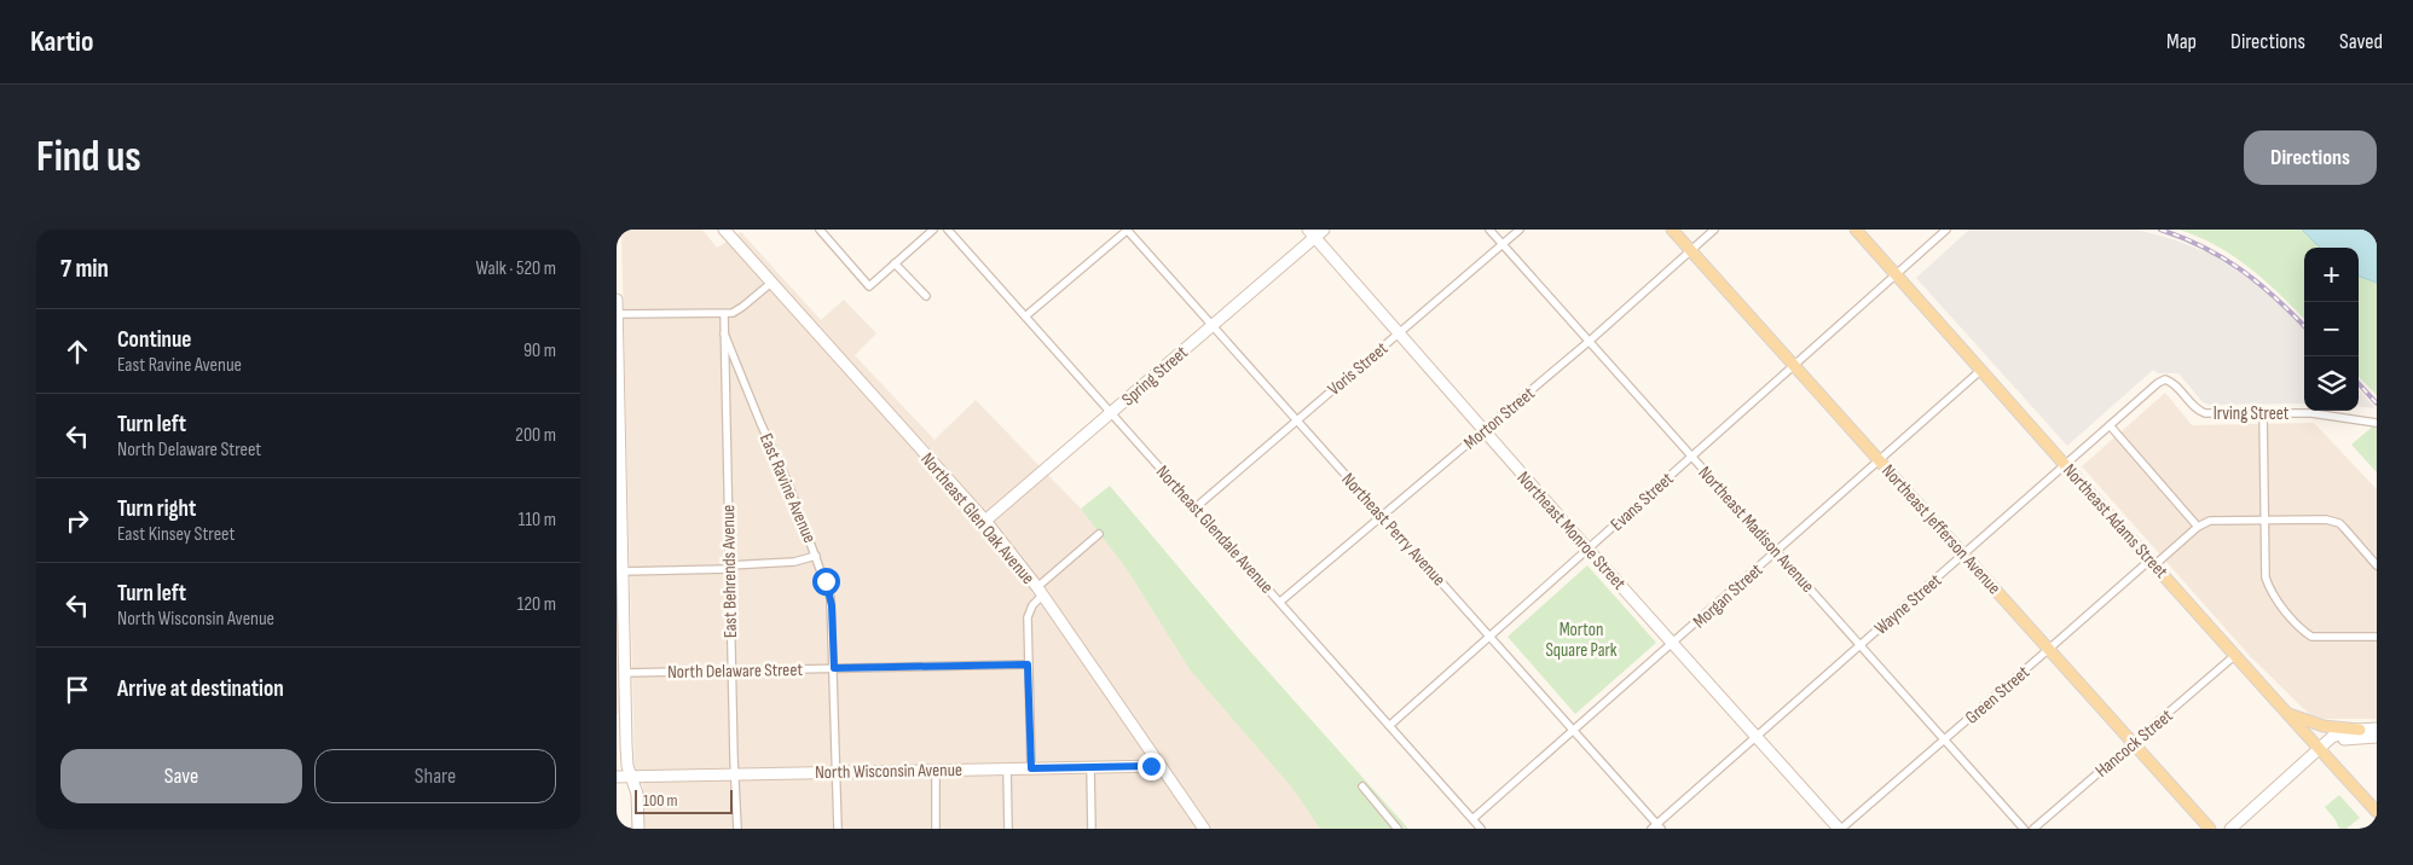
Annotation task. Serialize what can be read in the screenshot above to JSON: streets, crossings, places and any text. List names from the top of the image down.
{
  "streets": {
    "main road": ["Northeast Adams Street", "Northeast Jefferson Avenue"],
    "street": [
      "Voris Street",
      "Spring Street",
      "Irving Street",
      "Morton Street",
      "East Ravine Avenue",
      "Evans Street",
      "Northeast Glen Oak Avenue",
      "Northeast Glendale Avenue",
      "Northeast Perry Avenue",
      "Northeast Madison Avenue",
      "Northeast Monroe Street",
      "East Behrends Avenue",
      "Morgan Street",
      "Wayne Street",
      "North Delaware Street",
      "Green Street",
      "Hancock Street",
      "North Wisconsin Avenue"
    ]
  },
  "crossings": [
    ["Voris Street", "Northeast Glendale Avenue"],
    ["Voris Street", "Northeast Perry Avenue"],
    ["Voris Street", "Northeast Madison Avenue"],
    ["Voris Street", "Northeast Monroe Street"],
    ["Spring Street", "Northeast Glen Oak Avenue"],
    ["Spring Street", "Northeast Glendale Avenue"],
    ["Spring Street", "Northeast Perry Avenue"],
    ["Spring Street", "Northeast Monroe Street"],
    ["Irving Street", "Wayne Street"],
    ["Morton Street", "Northeast Glendale Avenue"],
    ["Morton Street", "Northeast Perry Avenue"],
    ["Morton Street", "Northeast Madison Avenue"],
    ["Morton Street", "Northeast Jefferson Avenue"],
    ["Morton Street", "Northeast Monroe Street"],
    ["East Ravine Avenue", "East Behrends Avenue"],
    ["East Ravine Avenue", "North Delaware Street"],
    ["East Ravine Avenue", "North Wisconsin Avenue"],
    ["Evans Street", "Northeast Adams Street"],
    ["Evans Street", "Northeast Glendale Avenue"],
    ["Evans Street", "Northeast Perry Avenue"],
    ["Evans Street", "Northeast Madison Avenue"],
    ["Evans Street", "Northeast Jefferson Avenue"],
    ["Evans Street", "Northeast Monroe Street"],
    ["Northeast Glen Oak Avenue", "North Wisconsin Avenue"],
    ["Northeast Adams Street", "Morgan Street"],
    ["Northeast Adams Street", "Wayne Street"],
    ["Northeast Adams Street", "Green Street"],
    ["Northeast Adams Street", "Hancock Street"],
    ["Northeast Glendale Avenue", "Morgan Street"],
    ["Northeast Perry Avenue", "Morgan Street"],
    ["Northeast Perry Avenue", "Wayne Street"],
    ["Northeast Madison Avenue", "Morgan Street"],
    ["Northeast Madison Avenue", "Wayne Street"],
    ["Northeast Madison Avenue", "Green Street"],
    ["Northeast Jefferson Avenue", "Morgan Street"],
    ["Northeast Jefferson Avenue", "Wayne Street"],
    ["Northeast Jefferson Avenue", "Green Street"],
    ["Northeast Jefferson Avenue", "Hancock Street"],
    ["Northeast Monroe Street", "Morgan Street"],
    ["Northeast Monroe Street", "Wayne Street"],
    ["Northeast Monroe Street", "Green Street"],
    ["East Behrends Avenue", "North Delaware Street"],
    ["East Behrends Avenue", "North Wisconsin Avenue"]
  ],
  "parks": ["Morton Square Park"],
  "scale_bar": "100 m",
  "page": {
    "header": "Kartio",
    "nav": ["Map", "Directions", "Saved"],
    "buttons": [
      "Directions",
      ["Save", "Share"]
    ],
    "title": "Find us",
    "heading": ["7 min", "Walk · 520 m"],
    "map_buttons": ["+", "−"],
    "list": [
      ["Continue", "East Ravine Avenue", "90 m"],
      ["Turn left", "North Delaware Street", "200 m"],
      ["Turn right", "East Kinsey Street", "110 m"],
      ["Turn left", "North Wisconsin Avenue", "120 m"],
      "Arrive at destination"
    ],
    "scale": "100 m"
  }
}
